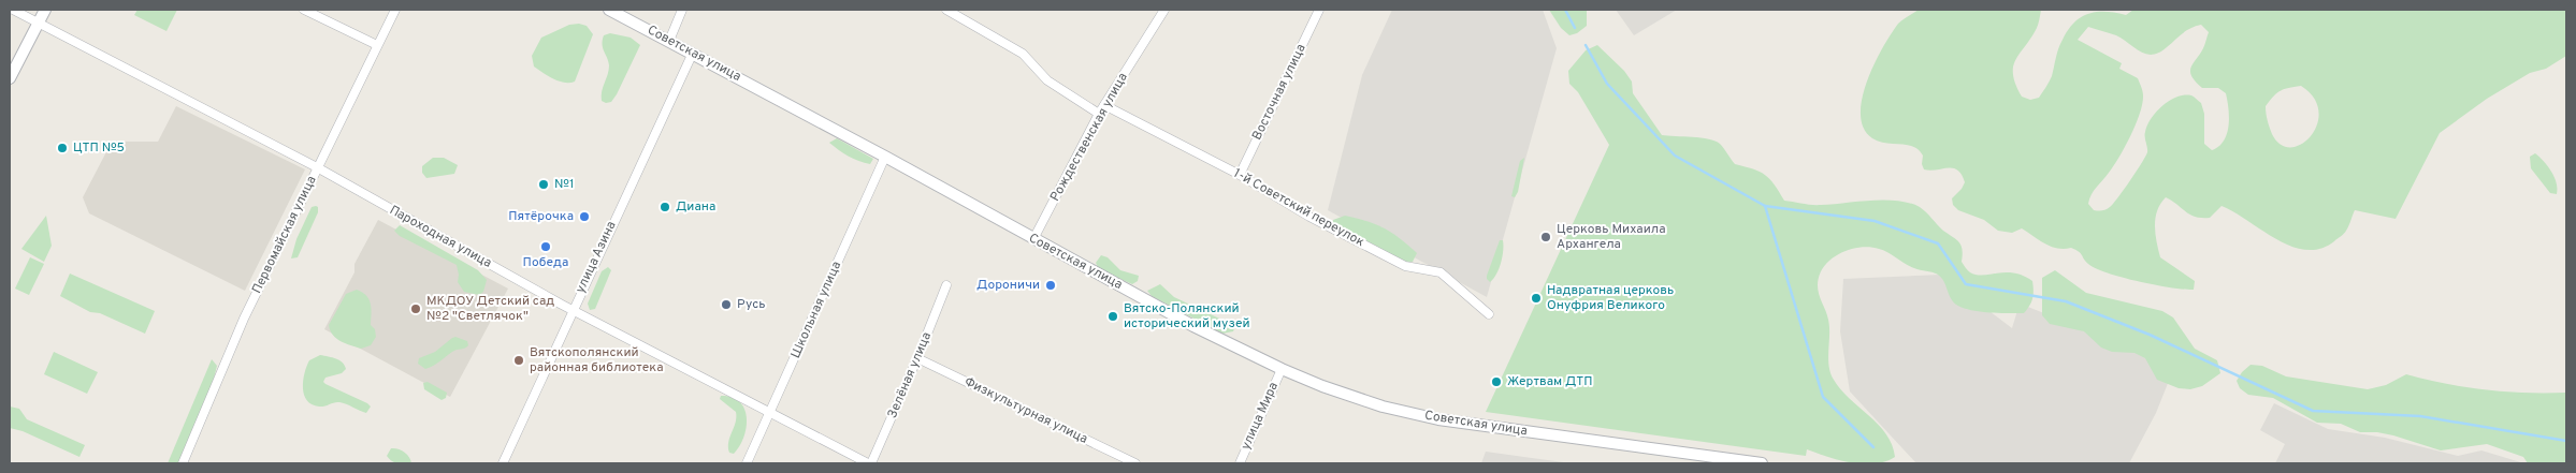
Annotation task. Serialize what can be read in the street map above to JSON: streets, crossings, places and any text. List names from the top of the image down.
{
  "streets": {
    "street": [
      "Советская улица",
      "Восточная улица",
      "Рождественская улица",
      "1-й Советский переулок",
      "Первомайская улица",
      "Пароходная улица",
      "улица Азина",
      "Школьная улица",
      "Зелёная улица",
      "Физкультурная улица",
      "улица Мира"
    ]
  },
  "crossings": [
    ["Советская улица", "Рождественская улица"],
    ["Советская улица", "улица Азина"],
    ["Советская улица", "Школьная улица"],
    ["Советская улица", "улица Мира"],
    ["Восточная улица", "1-й Советский переулок"],
    ["Рождественская улица", "1-й Советский переулок"],
    ["Первомайская улица", "Пароходная улица"],
    ["Пароходная улица", "улица Азина"],
    ["Пароходная улица", "Школьная улица"],
    ["Пароходная улица", "Зелёная улица"],
    ["Зелёная улица", "Физкультурная улица"]
  ],
  "places": [
    "ЦТП №5",
    "№1",
    "Диана",
    "Пятёрочка",
    "Церковь Михаила Архангела",
    "Победа",
    "Дороничи",
    "Надвратная церковь Онуфрия Великого",
    "Русь",
    "МКДОУ Детский сад №2 \"Светлячок\"",
    "Вятско-Полянский исторический музей",
    "Вятскополянский районная библиотека",
    "Жертвам ДТП"
  ]
}
